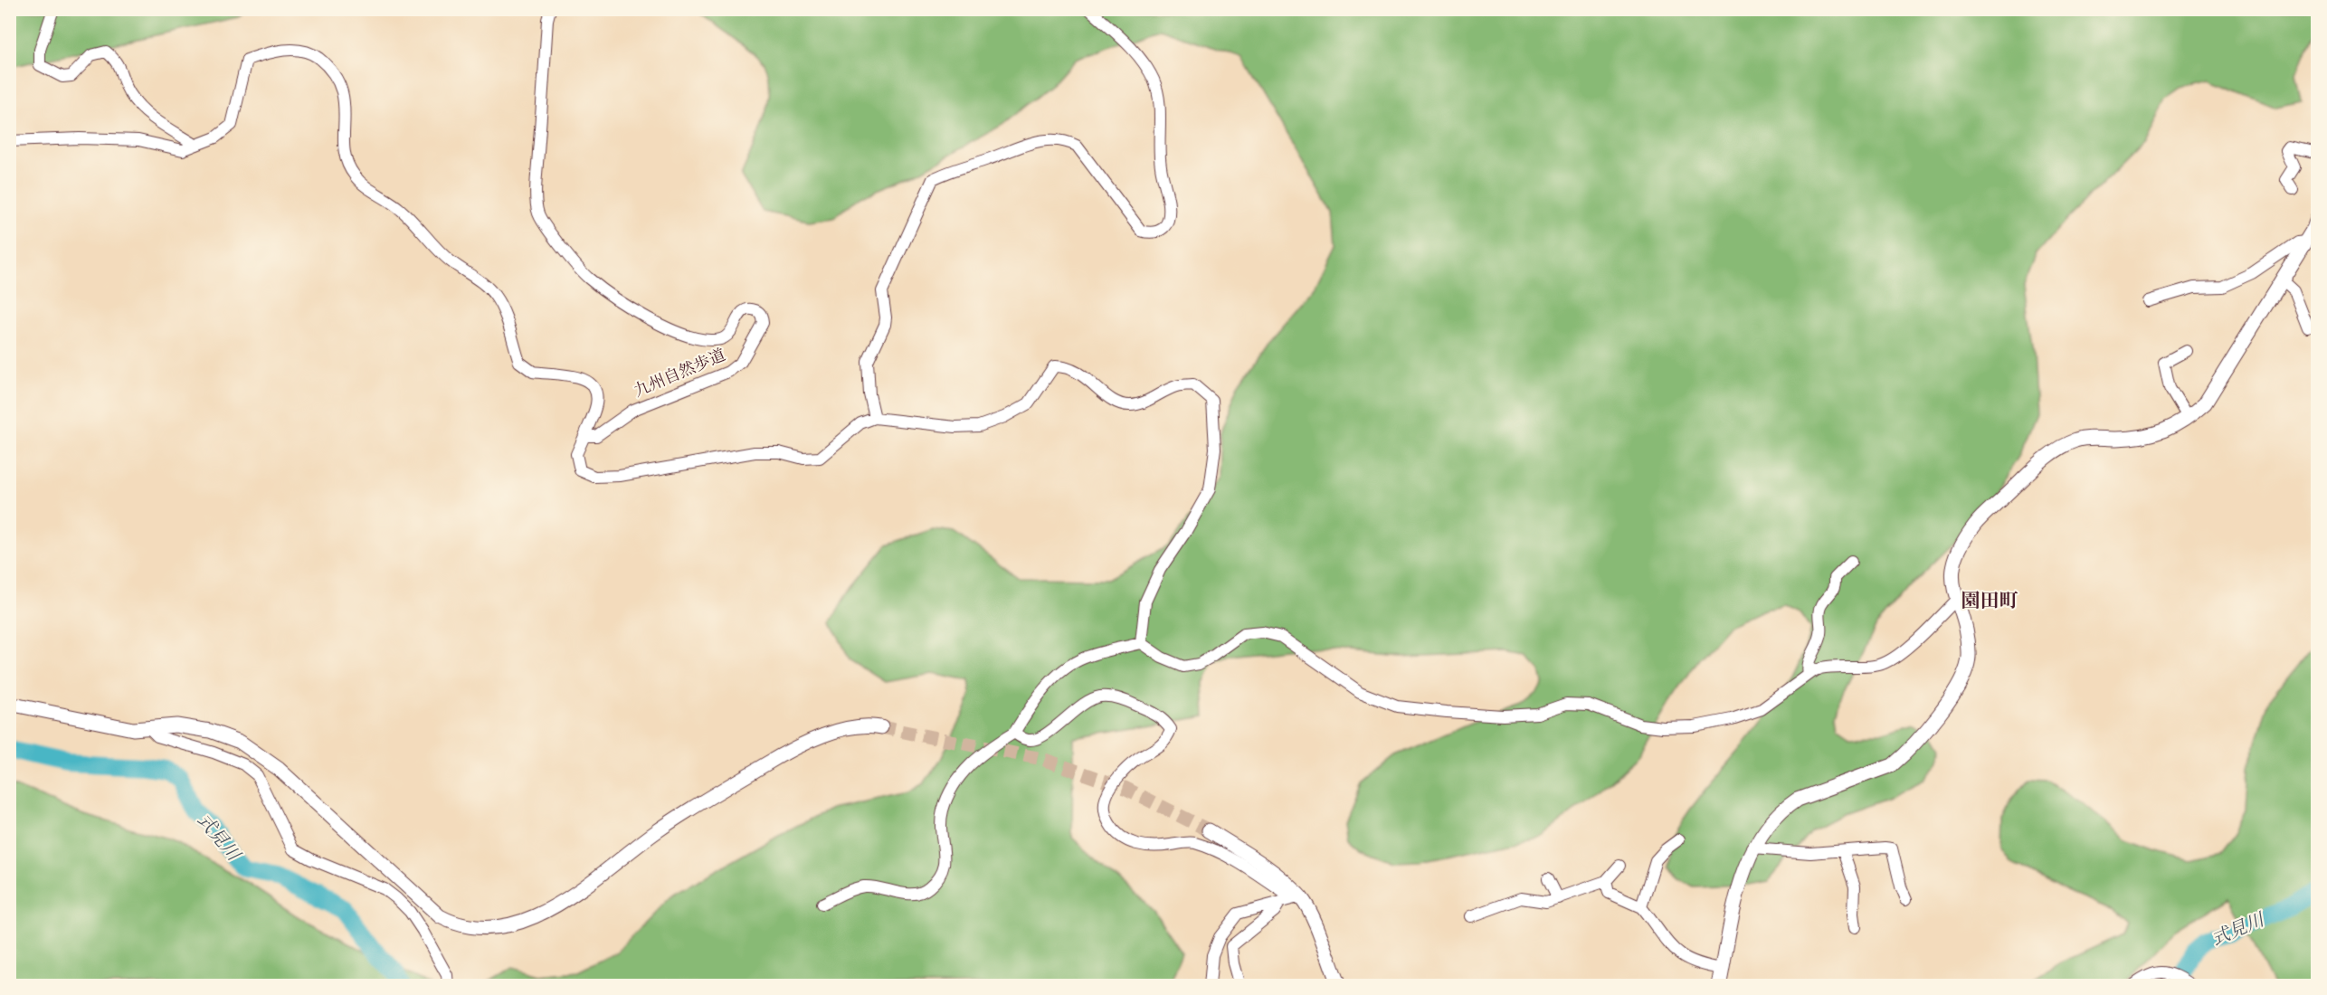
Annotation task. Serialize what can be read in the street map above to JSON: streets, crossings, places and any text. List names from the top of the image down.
{
  "streets": {
    "street": ["九州自然歩道"]
  },
  "districts": ["園田町"],
  "water": ["式見川"]
}
